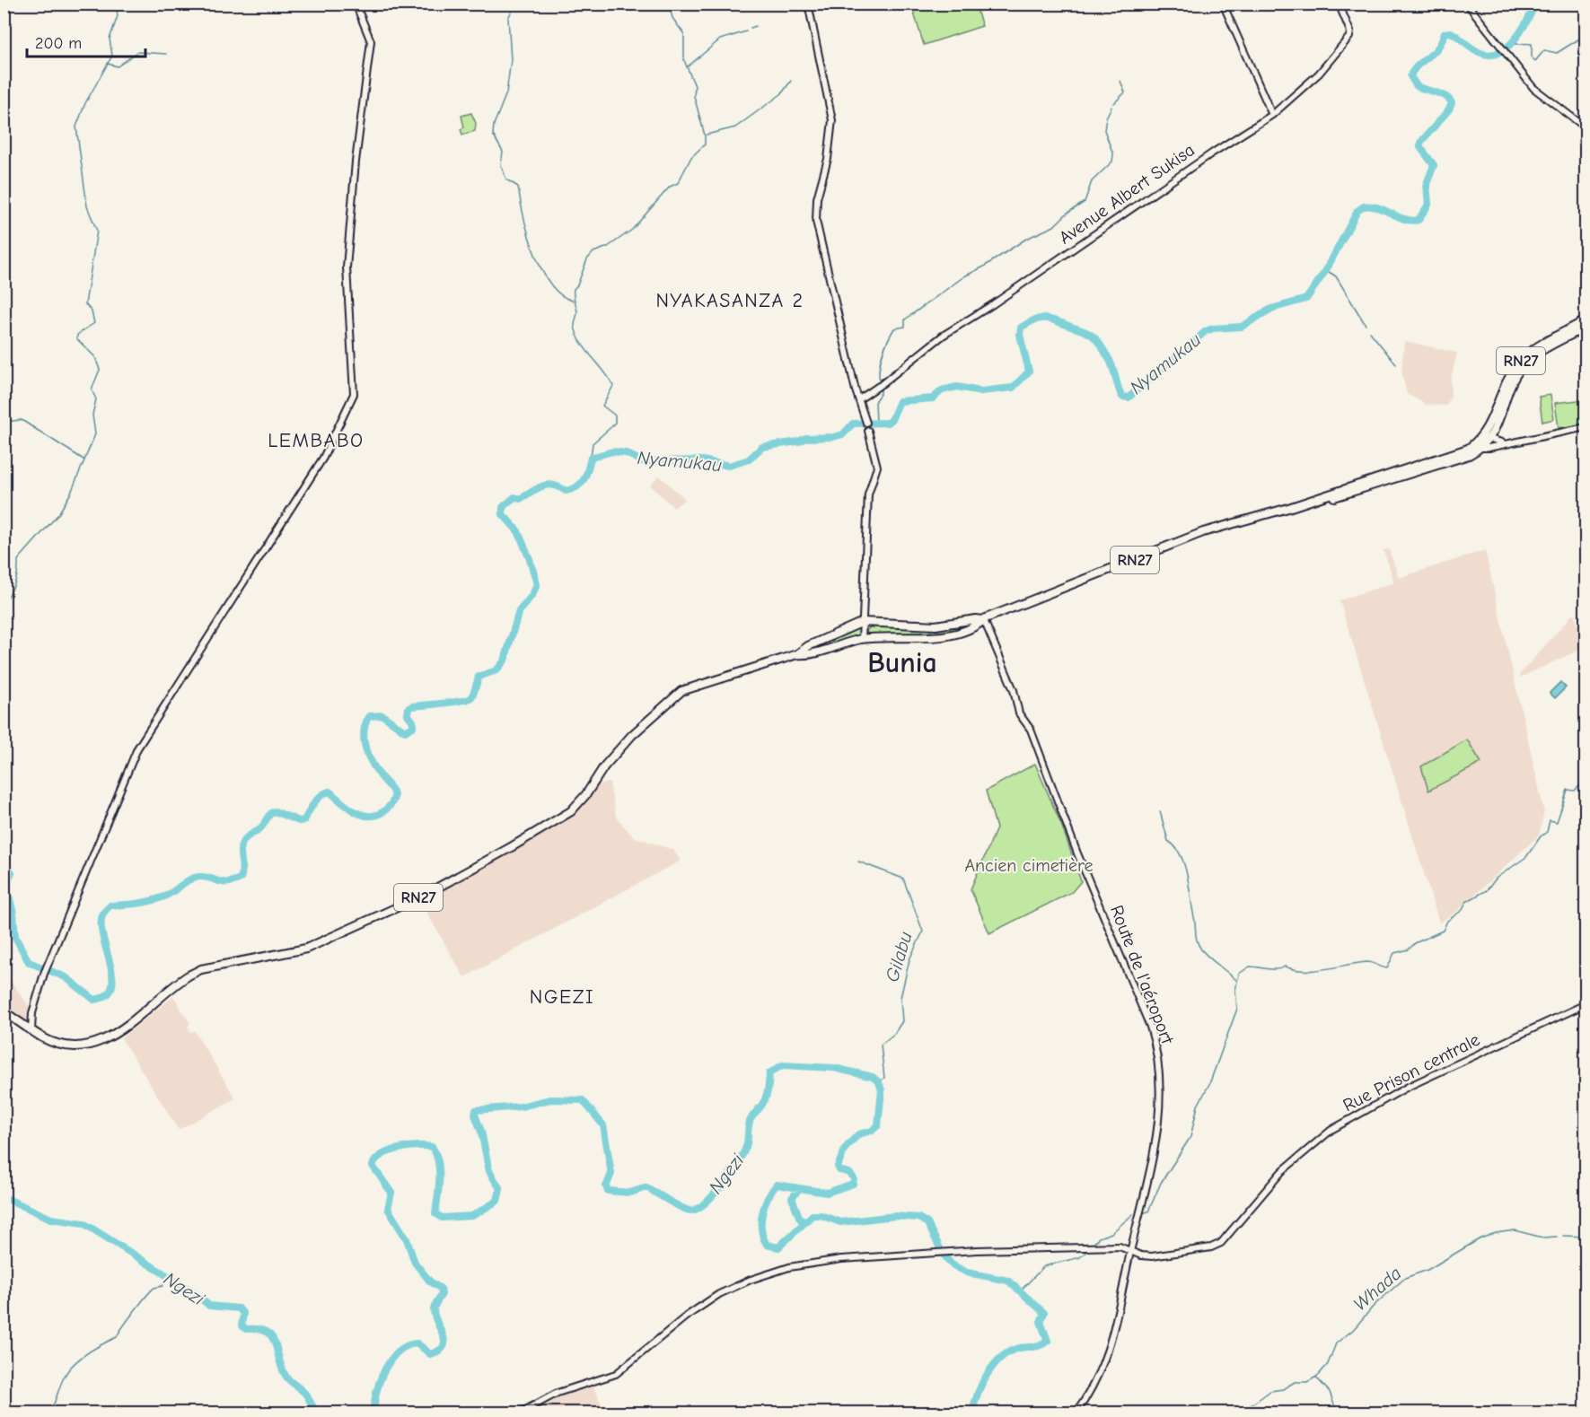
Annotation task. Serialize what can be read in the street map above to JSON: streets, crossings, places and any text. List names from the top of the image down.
{
  "streets": {
    "main road": ["RN27"],
    "street": ["Avenue Albert Sukisa", "Route de l'aéroport", "Rue Prison centrale"]
  },
  "crossings": [
    ["RN27", "Route de l'aéroport"],
    ["Route de l'aéroport", "Rue Prison centrale"]
  ],
  "districts": [
    "NYAKASANZA 2",
    "LEMBABO",
    "Bunia",
    "NGEZI"
  ],
  "water": [
    "Nyamukau",
    "Gilabu",
    "Ngezi",
    "Whada"
  ],
  "parks": ["Ancien cimetière"],
  "scale_bar": "200 m"
}
